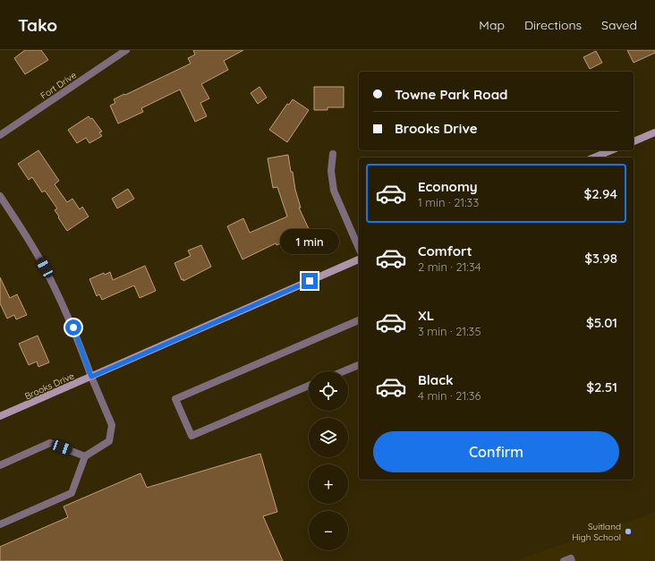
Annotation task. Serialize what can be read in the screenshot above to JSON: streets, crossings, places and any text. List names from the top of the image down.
{
  "streets": {
    "street": ["Fort Drive", "Brooks Drive"]
  },
  "places": ["Suitland High School"],
  "page": {
    "header": "Tako",
    "nav": ["Map", "Directions", "Saved"],
    "banner": ["Towne Park Road", "Brooks Drive"],
    "list": [
      {
        "name": "Economy",
        "note": "1 min · 21:33",
        "value": "$2.94"
      },
      {
        "name": "Comfort",
        "note": "2 min · 21:34",
        "value": "$3.98"
      },
      {
        "name": "XL",
        "note": "3 min · 21:35",
        "value": "$5.01"
      },
      {
        "name": "Black",
        "note": "4 min · 21:36",
        "value": "$2.51"
      }
    ],
    "bubble": "1 min",
    "map_buttons": ["+", "−"],
    "buttons": "Confirm"
  }
}
